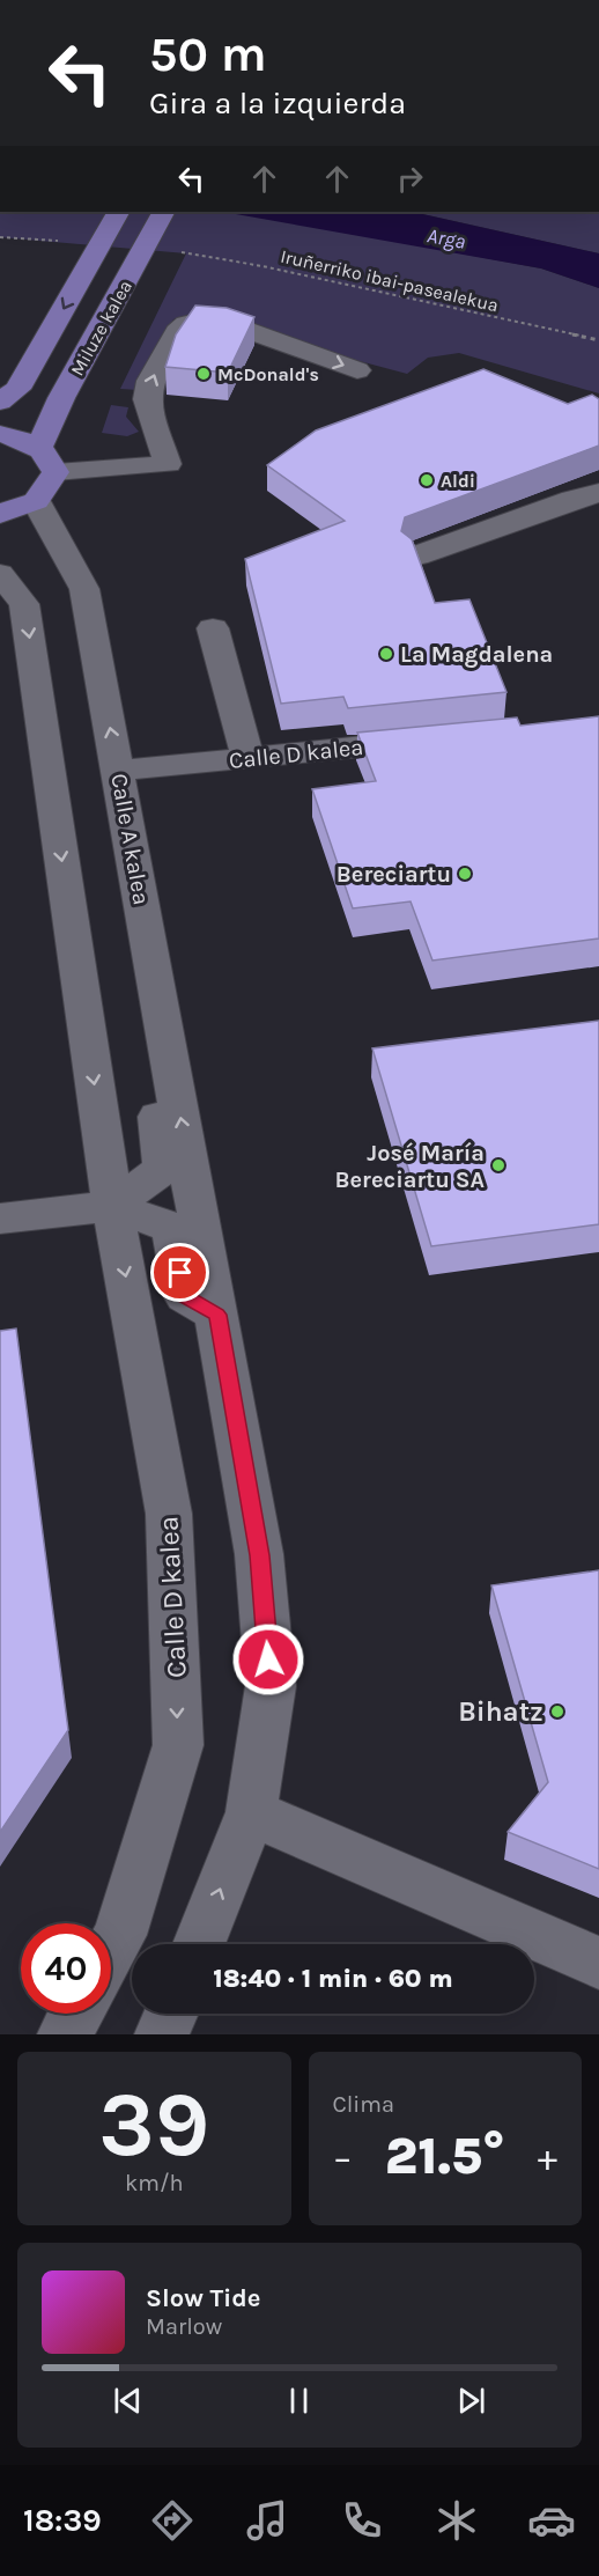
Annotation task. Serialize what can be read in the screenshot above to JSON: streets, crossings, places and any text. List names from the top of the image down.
{
  "streets": {
    "main road": ["Miluze kalea"],
    "street": ["Calle D kalea", "Calle A kalea"],
    "path": ["Iruñerriko ibai-pasealekua"]
  },
  "crossings": [
    ["Miluze kalea", "Calle A kalea"],
    ["Calle D kalea", "Calle A kalea"]
  ],
  "water": ["Arga"],
  "places": [
    "McDonald's",
    "Aldi",
    "La Magdalena",
    "Bereciartu",
    "José María Bereciartu SA",
    "Bihatz"
  ],
  "page": {
    "turn": ["50 m", "Gira a la izquierda"],
    "limit": "40",
    "trip": "18:40 · 1 min · 60 m",
    "tile": [
      ["39", "km/h"],
      "Clima"
    ],
    "heat": ["−", "21.5°", "+"],
    "song": ["Slow Tide", "Marlow"],
    "tabs": "18:39"
  }
}
